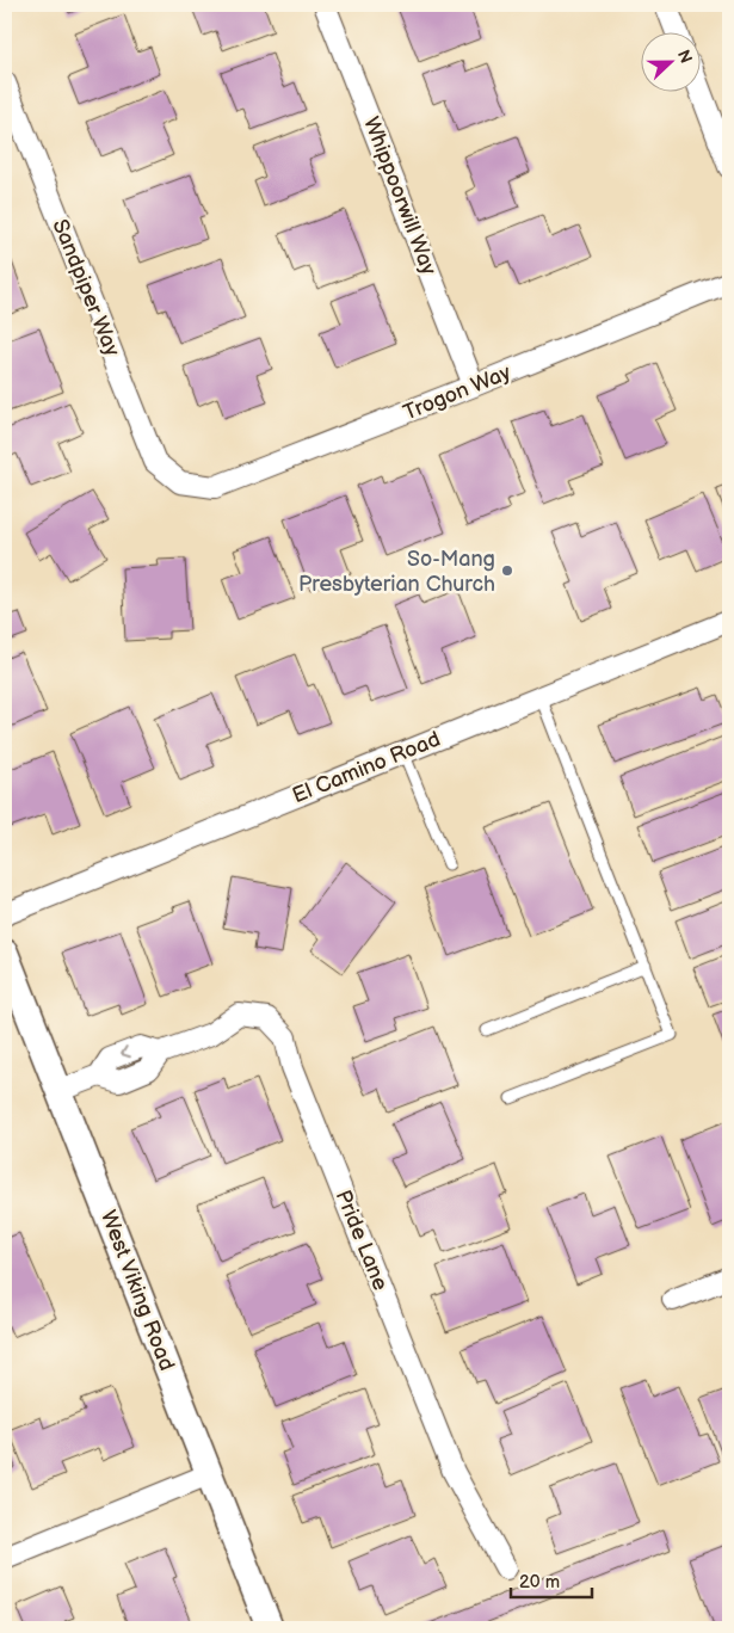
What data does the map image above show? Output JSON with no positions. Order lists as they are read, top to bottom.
{
  "streets": {
    "street": [
      "Whippoorwill Way",
      "Sandpiper Way",
      "Trogon Way",
      "El Camino Road",
      "Pride Lane",
      "West Viking Road"
    ]
  },
  "crossings": [
    ["Whippoorwill Way", "Trogon Way"],
    ["Sandpiper Way", "Trogon Way"],
    ["Pride Lane", "West Viking Road"]
  ],
  "places": ["So-Mang Presbyterian Church"],
  "scale_bar": "20 m",
  "north": "right"
}
